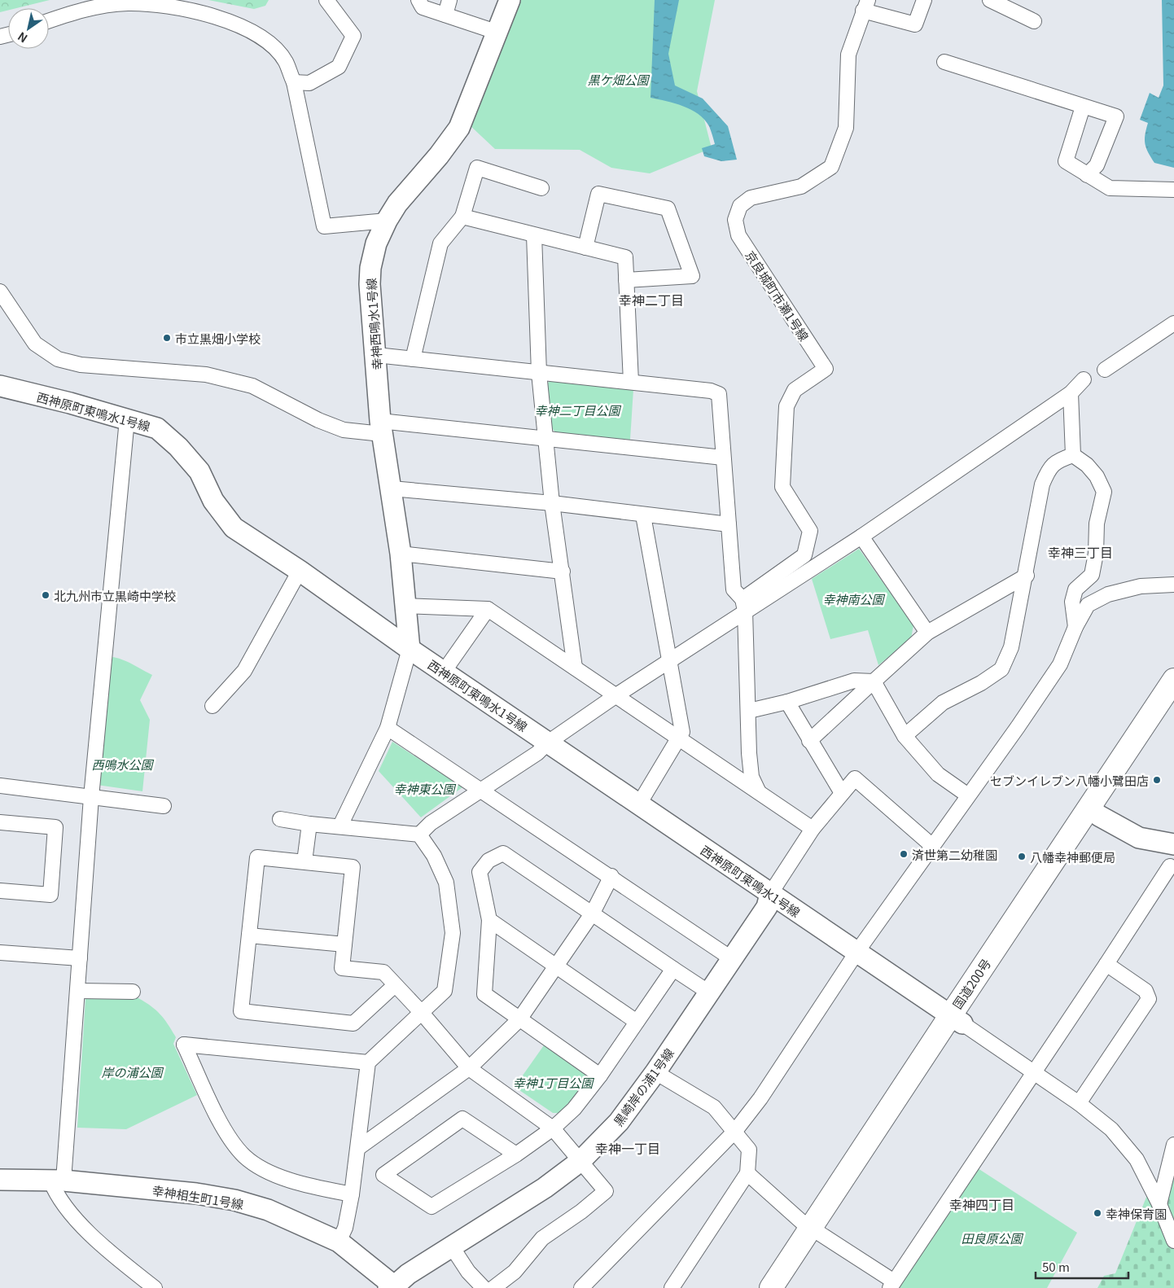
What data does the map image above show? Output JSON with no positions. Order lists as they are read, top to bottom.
{
  "streets": {
    "highway": ["国道200号"],
    "street": [
      "京良城町市瀬1号線",
      "幸神西鳴水1号線",
      "西神原町東鳴水1号線",
      "黒崎岸の浦1号線",
      "幸神相生町1号線"
    ]
  },
  "crossings": [
    ["幸神西鳴水1号線", "西神原町東鳴水1号線"],
    ["西神原町東鳴水1号線", "国道200号"],
    ["西神原町東鳴水1号線", "黒崎岸の浦1号線"],
    ["黒崎岸の浦1号線", "幸神相生町1号線"]
  ],
  "districts": [
    "幸神二丁目",
    "幸神三丁目",
    "幸神一丁目",
    "幸神四丁目"
  ],
  "parks": [
    "黒ケ畑公園",
    "幸神二丁目公園",
    "幸神南公園",
    "西鳴水公園",
    "幸神東公園",
    "岸の浦公園",
    "幸神1丁目公園",
    "田良原公園"
  ],
  "places": [
    "市立黒畑小学校",
    "北九州市立黒崎中学校",
    "セブンイレブン八幡小鷺田店",
    "済世第二幼稚園",
    "八幡幸神郵便局",
    "幸神保育園"
  ],
  "scale_bar": "50 m",
  "north": "bottom left"
}
